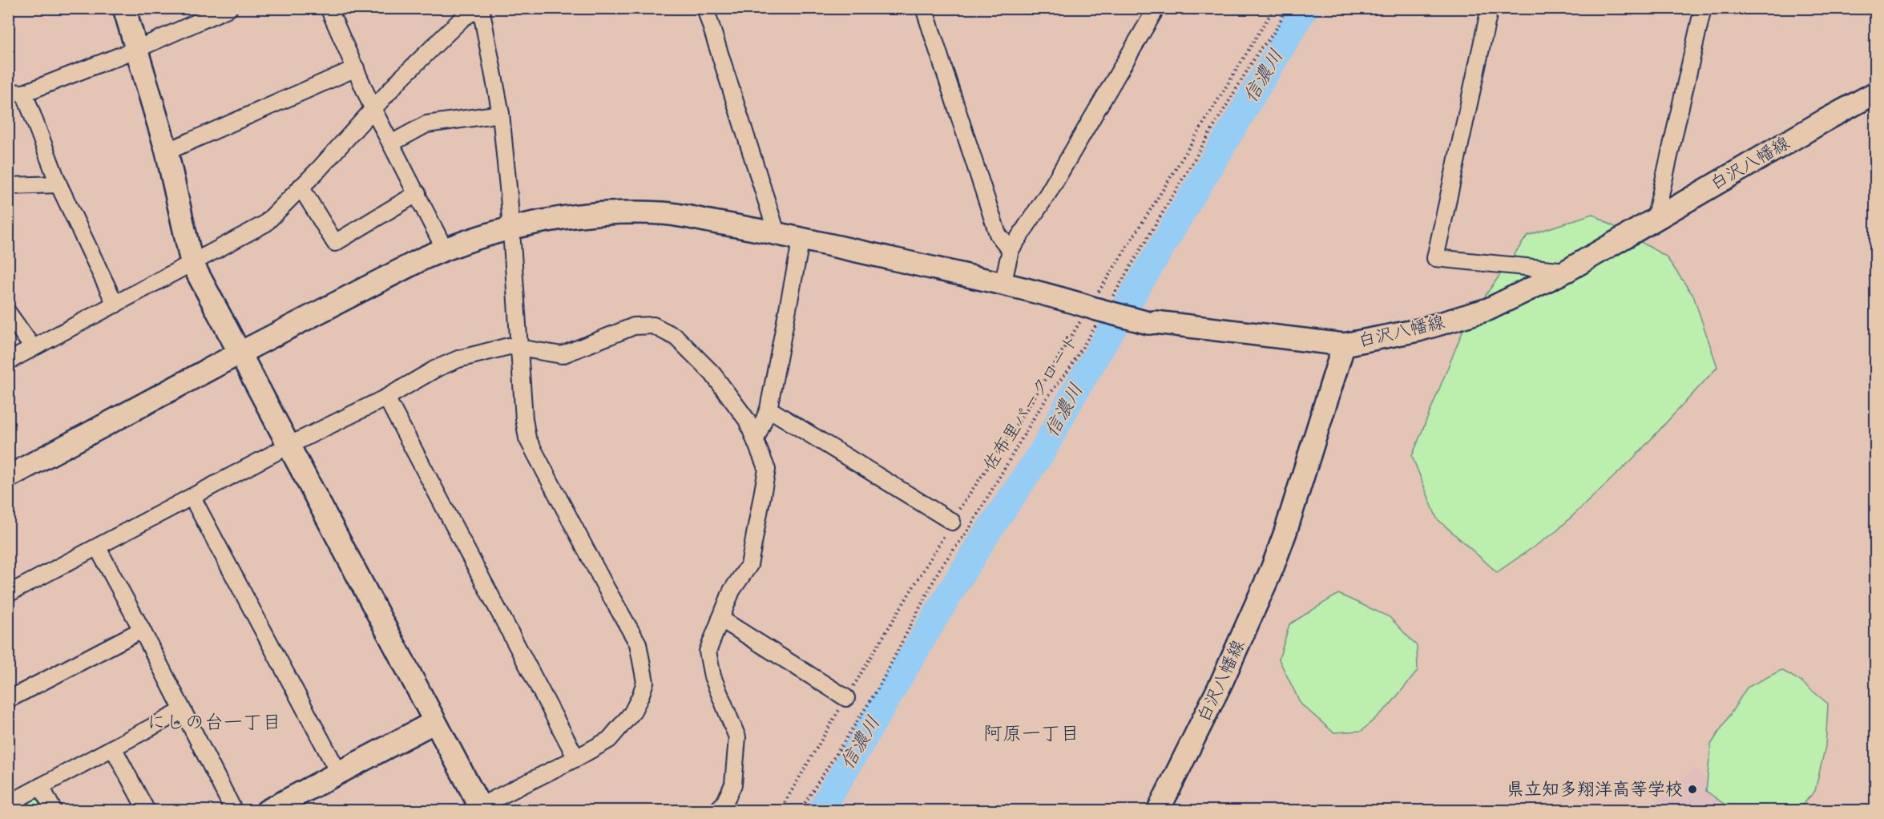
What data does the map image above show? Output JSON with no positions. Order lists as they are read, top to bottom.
{
  "streets": {
    "street": ["白沢八幡線"],
    "path": ["佐布里パークロード"]
  },
  "districts": ["にしの台一丁目", "阿原一丁目"],
  "water": ["信濃川"],
  "places": ["県立知多翔洋高等学校"]
}
